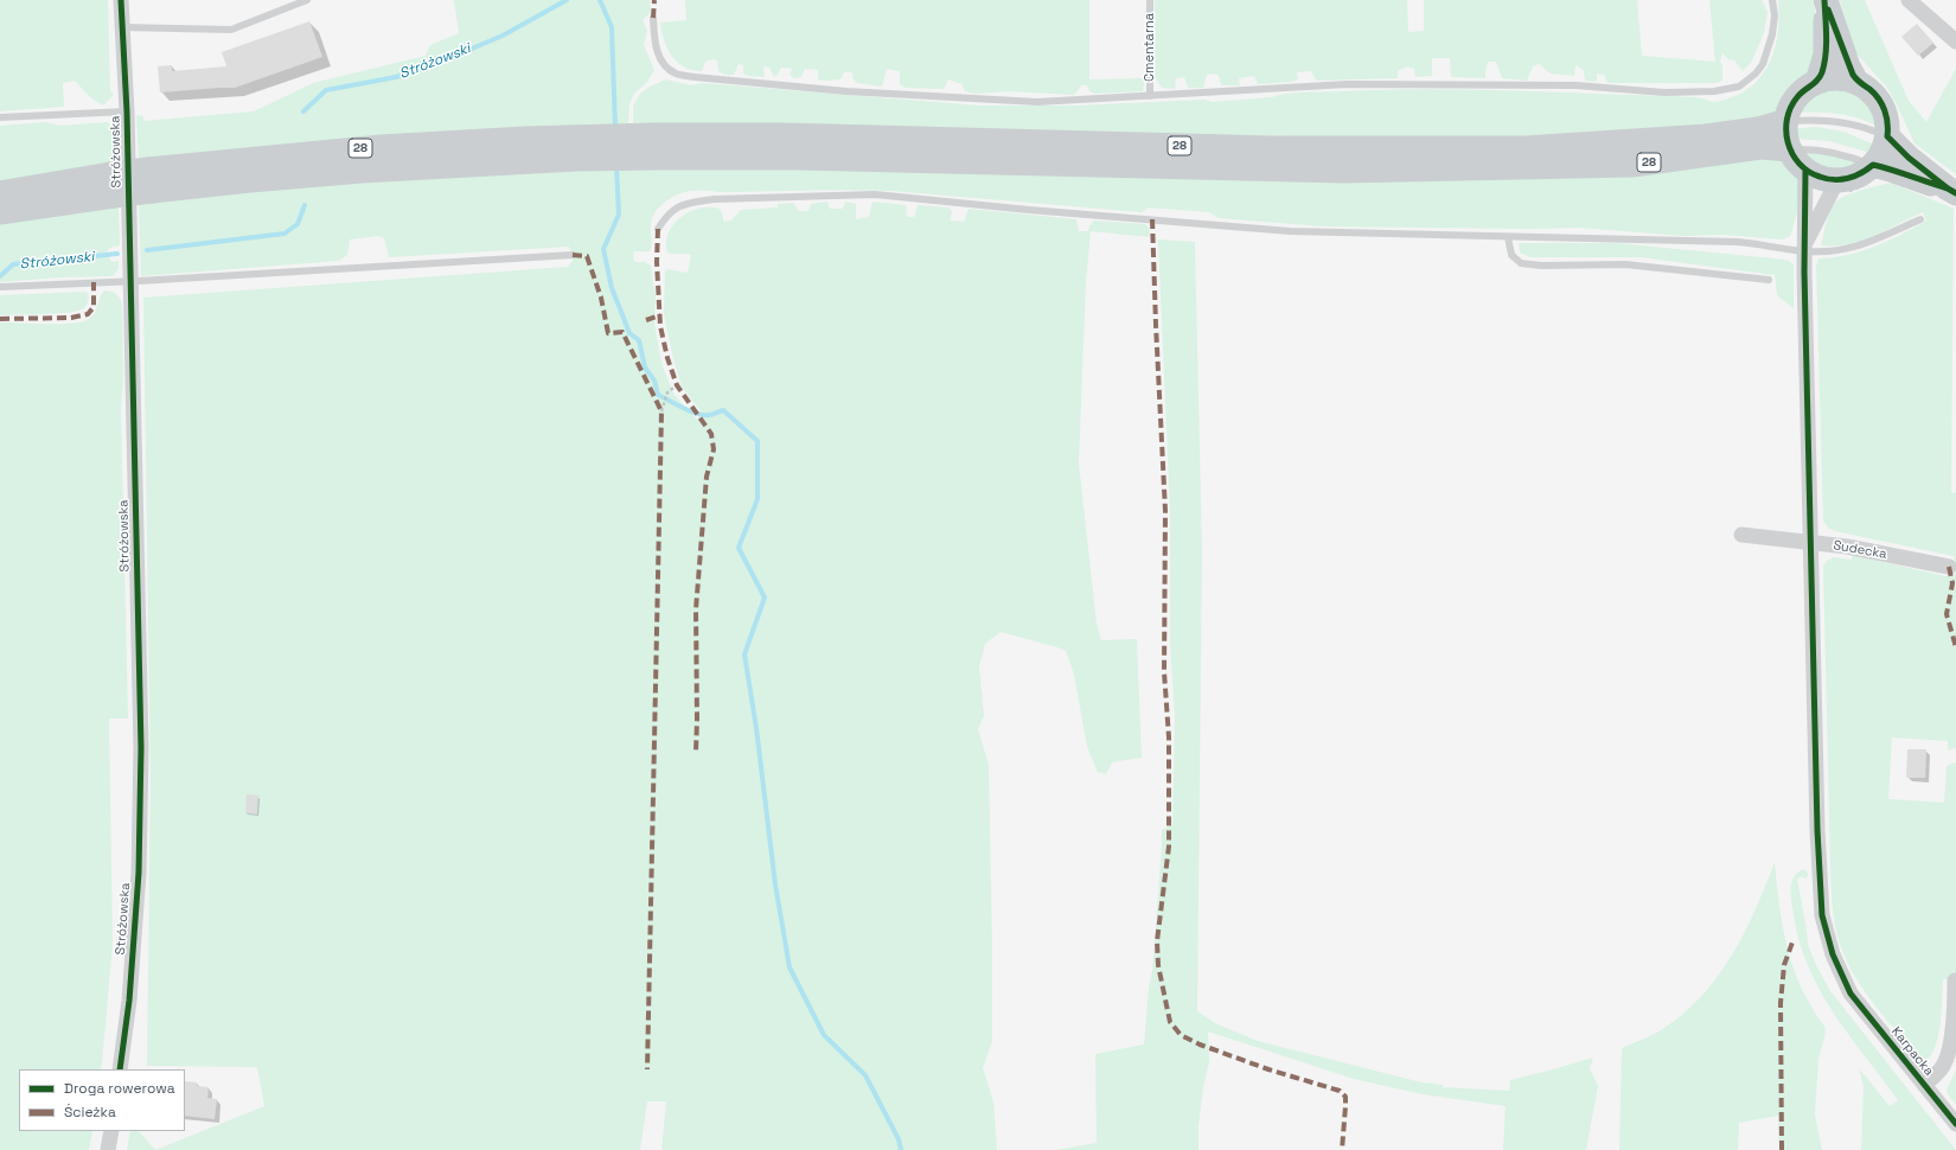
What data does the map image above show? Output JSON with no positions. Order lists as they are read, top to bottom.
{
  "streets": {
    "main road": ["28"],
    "street": ["Stróżowska", "Sudecka", "Karpacka"],
    "lane": ["Cmentarna"]
  },
  "crossings": [
    ["Sudecka", "Karpacka"]
  ],
  "water": ["Stróżowski"],
  "legend": ["Droga rowerowa", "Ścieżka"]
}
